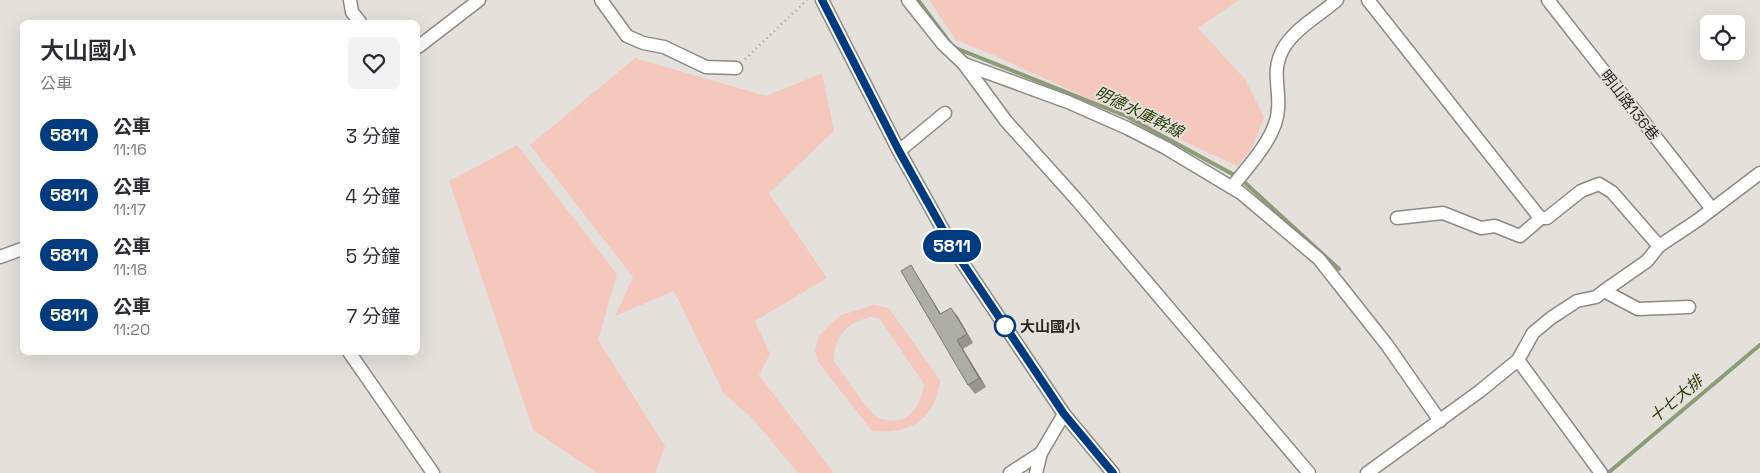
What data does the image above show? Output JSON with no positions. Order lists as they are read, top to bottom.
{
  "streets": {
    "street": ["明山路136巷"]
  },
  "water": ["明德水庫幹線", "十七大排"],
  "places": ["大山國小"],
  "lines": ["bus line 5811"],
  "page": {
    "on_map": "5811",
    "heading": ["大山國小", "公車"],
    "list": [
      {
        "mark": "5811",
        "name": "公車",
        "note": "11:16",
        "value": "3 分鐘"
      },
      {
        "mark": "5811",
        "name": "公車",
        "note": "11:17",
        "value": "4 分鐘"
      },
      {
        "mark": "5811",
        "name": "公車",
        "note": "11:18",
        "value": "5 分鐘"
      },
      {
        "mark": "5811",
        "name": "公車",
        "note": "11:20",
        "value": "7 分鐘"
      }
    ]
  }
}
